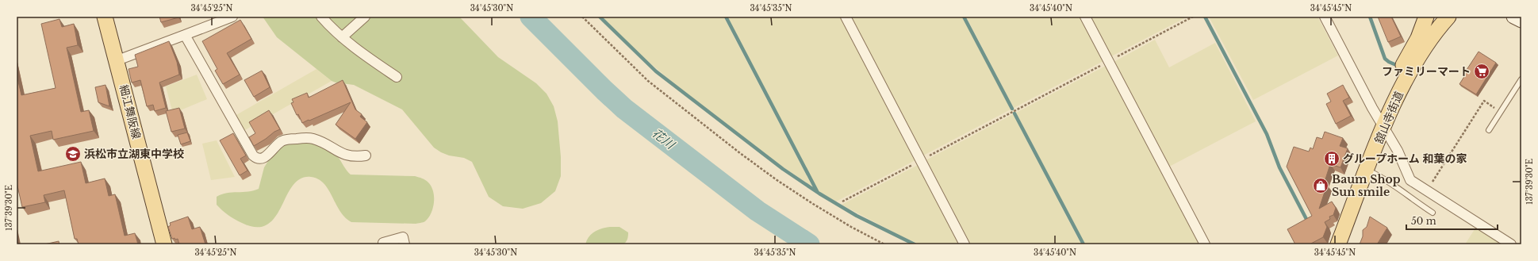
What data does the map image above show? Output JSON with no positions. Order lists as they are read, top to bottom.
{
  "streets": {
    "main road": ["細江舞阪線", "舘山寺街道"]
  },
  "water": ["花川"],
  "places": {
    "supermarket": ["ファミリーマート"],
    "school or university": ["浜松市立湖東中学校"],
    "building": ["グループホーム 和葉の家"],
    "shop": ["Baum Shop Sun smile"]
  },
  "scale_bar": "50 m",
  "coordinates": [
    "34°45'25\"N",
    "34°45'30\"N",
    "34°45'35\"N",
    "34°45'40\"N",
    "34°45'45\"N",
    "137°39'30\"E"
  ]
}
